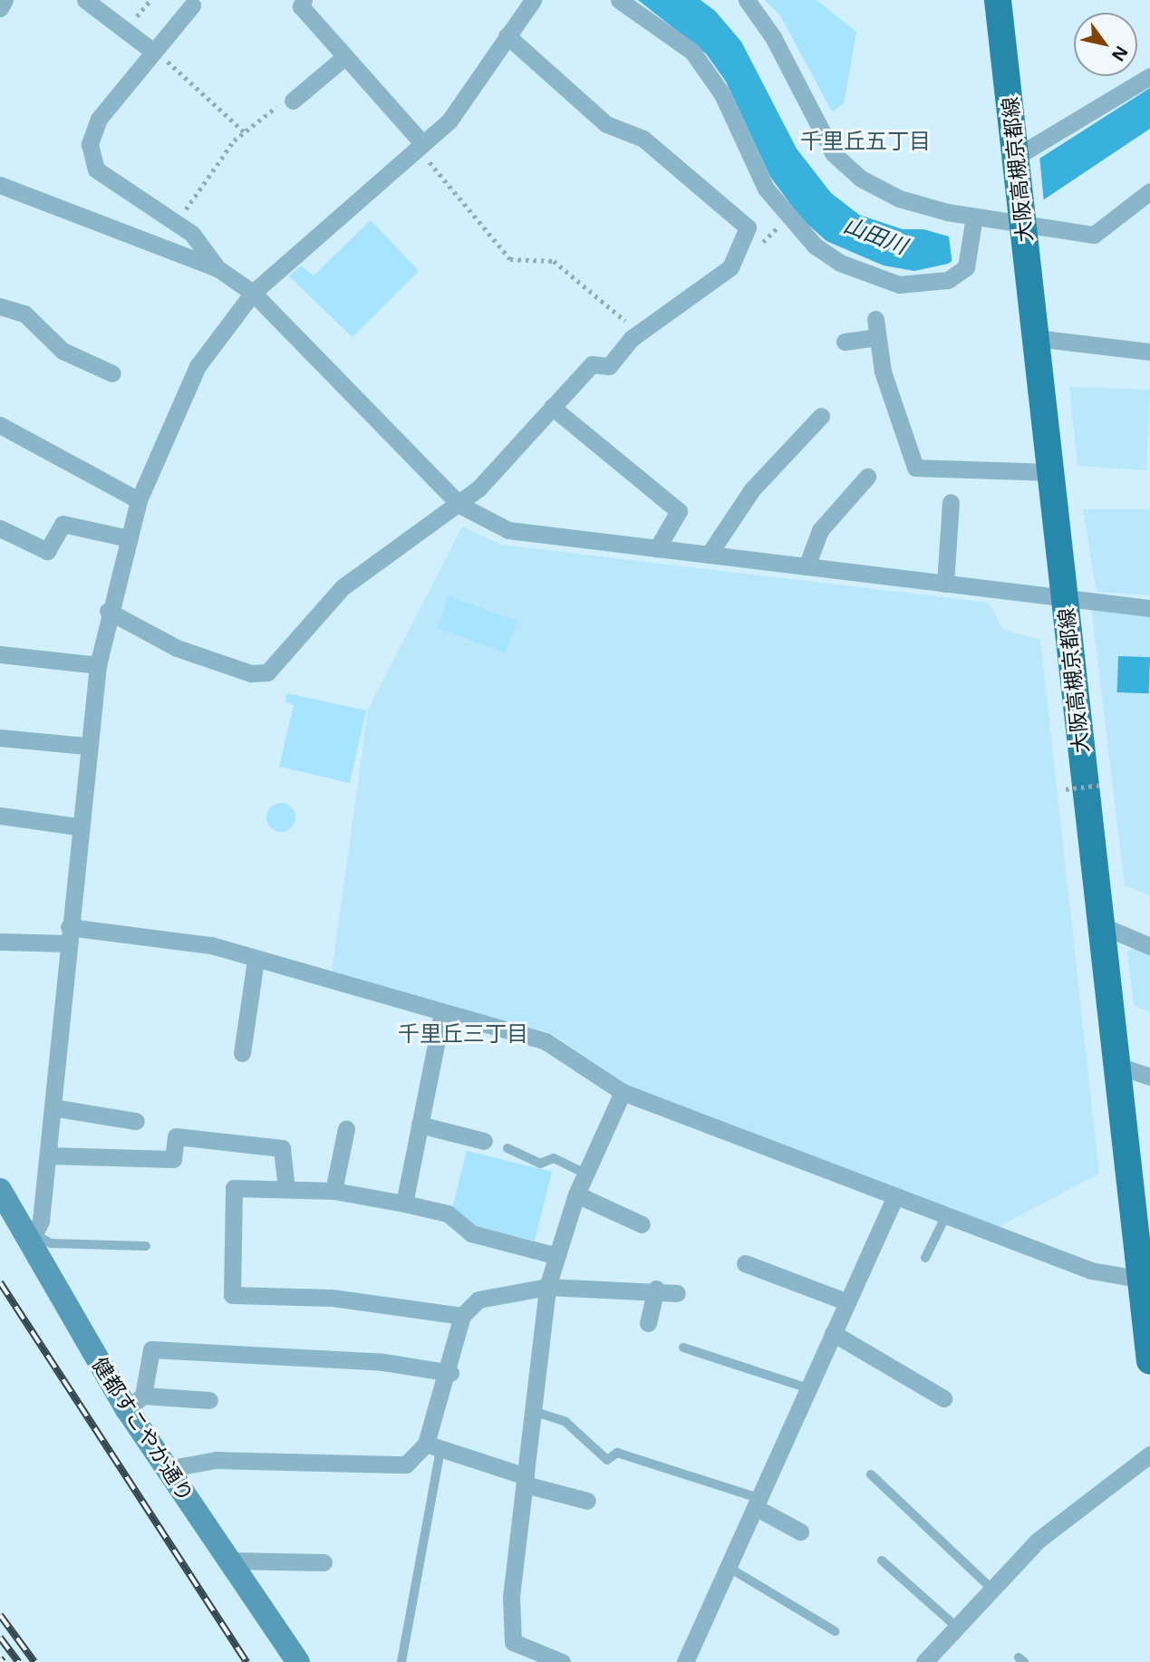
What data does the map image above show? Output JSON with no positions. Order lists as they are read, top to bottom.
{
  "streets": {
    "main road": ["大阪高槻京都線"],
    "street": ["健都すこやか通り"]
  },
  "districts": ["千里丘五丁目", "千里丘三丁目"],
  "water": ["山田川"],
  "north": "bottom right"
}
